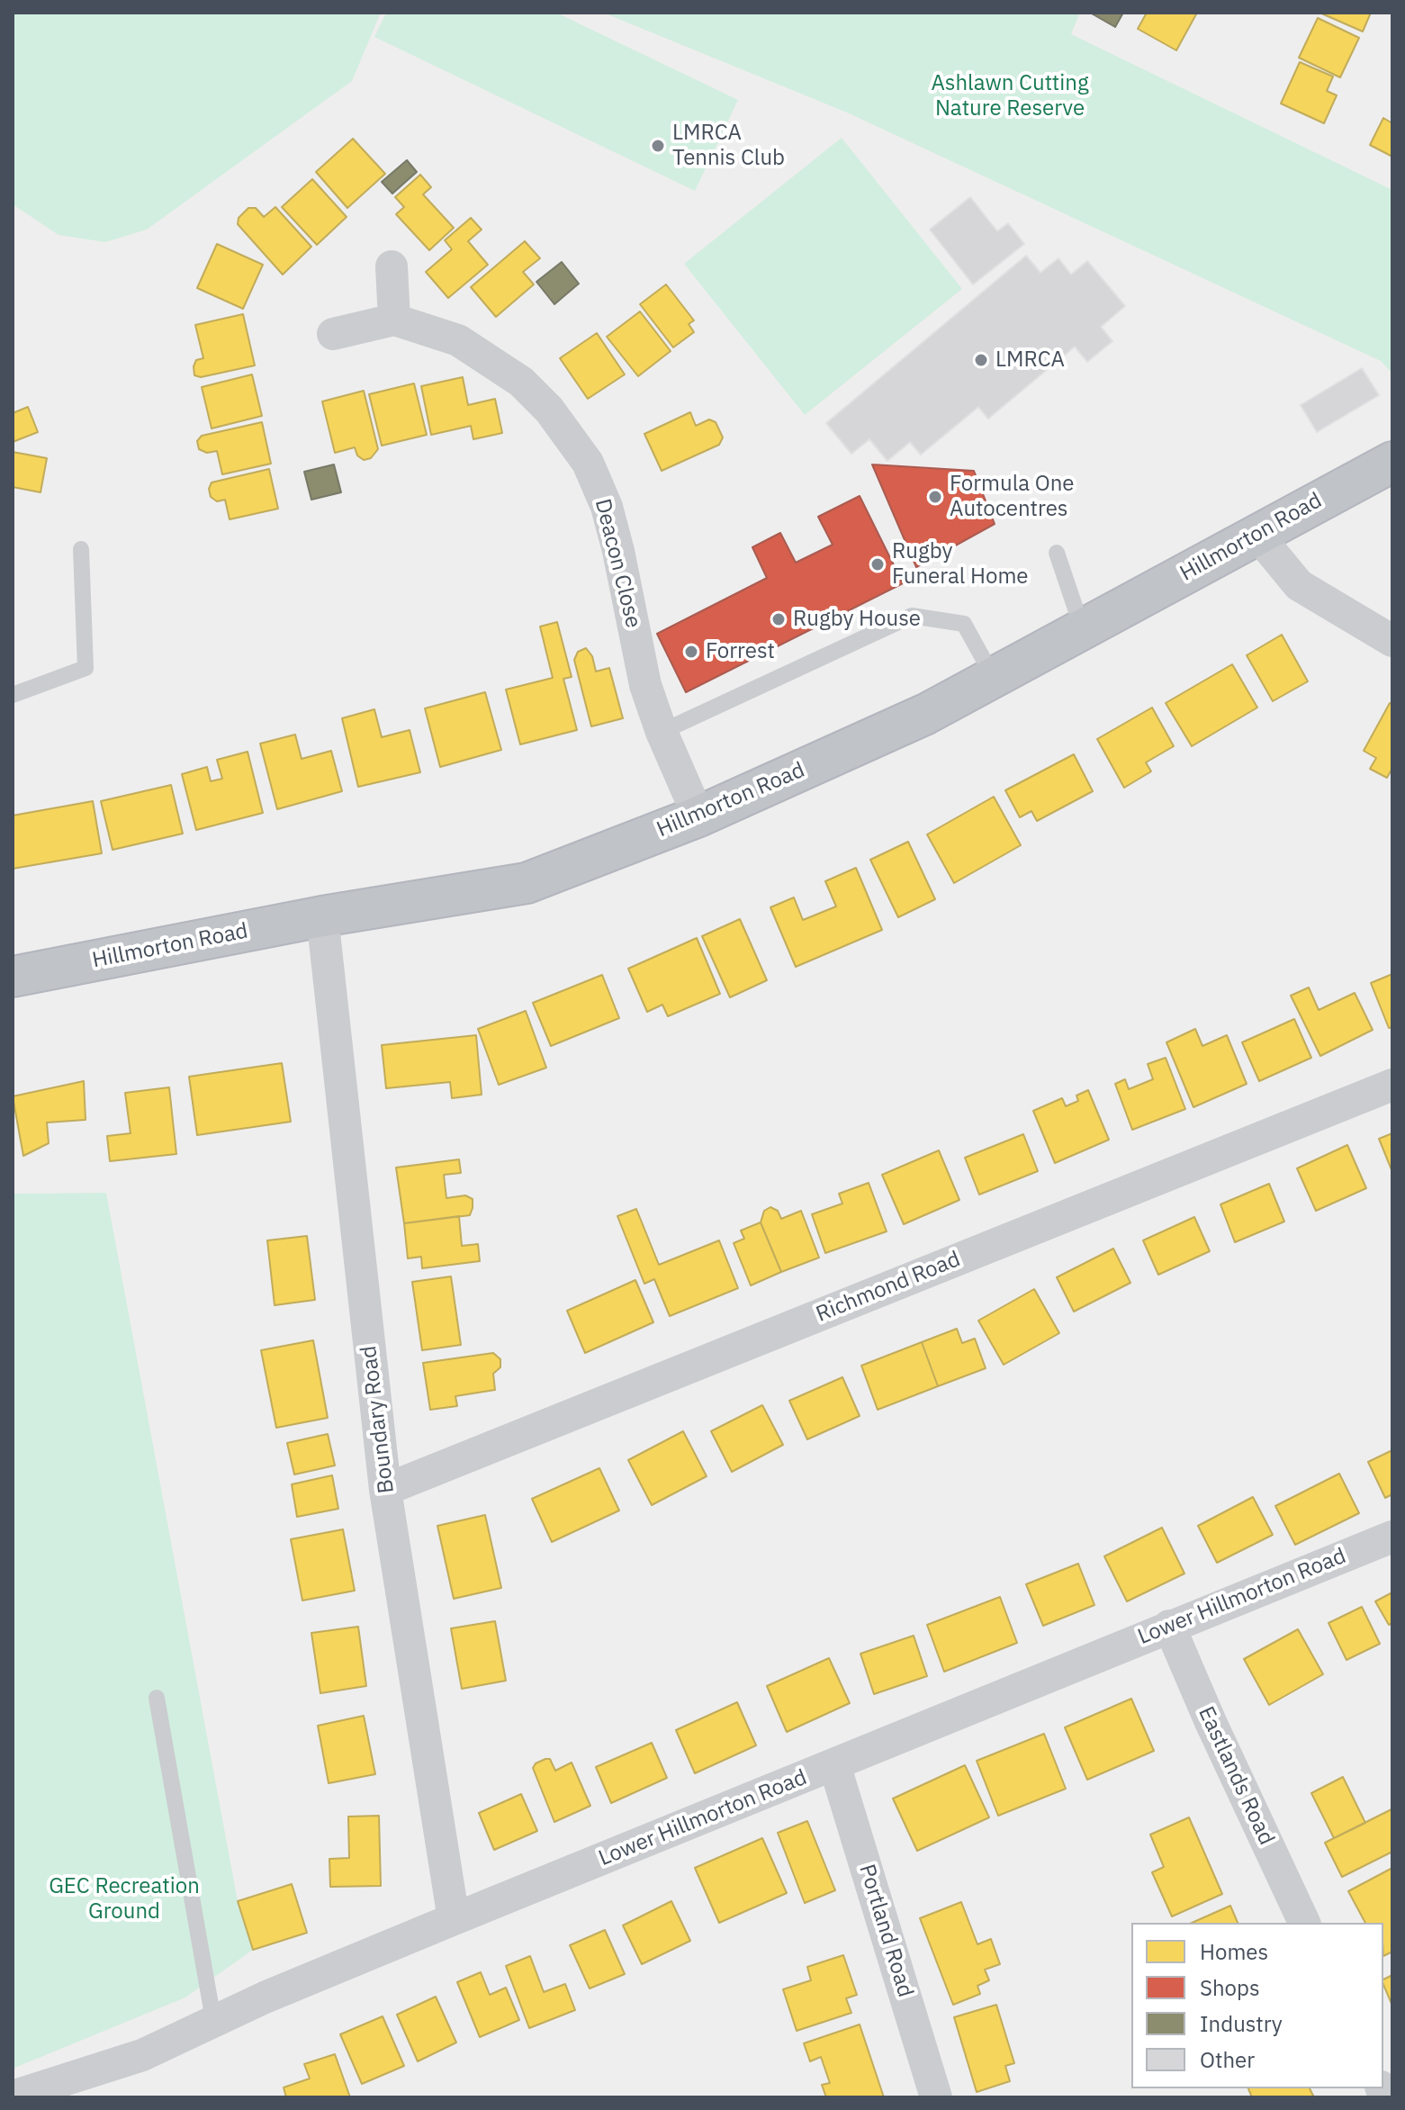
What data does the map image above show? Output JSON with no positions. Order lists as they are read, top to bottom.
{
  "streets": {
    "highway": ["Hillmorton Road"],
    "street": [
      "Deacon Close",
      "Richmond Road",
      "Boundary Road",
      "Lower Hillmorton Road",
      "Eastlands Road",
      "Portland Road"
    ]
  },
  "crossings": [
    ["Hillmorton Road", "Deacon Close"],
    ["Hillmorton Road", "Boundary Road"],
    ["Richmond Road", "Boundary Road"],
    ["Boundary Road", "Lower Hillmorton Road"],
    ["Lower Hillmorton Road", "Eastlands Road"],
    ["Lower Hillmorton Road", "Portland Road"]
  ],
  "parks": ["Ashlawn Cutting Nature Reserve", "GEC Recreation Ground"],
  "places": [
    "LMRCA Tennis Club",
    "LMRCA",
    "Formula One Autocentres",
    "Rugby Funeral Home",
    "Rugby House",
    "Forrest"
  ],
  "legend": [
    "Homes",
    "Shops",
    "Industry",
    "Other"
  ]
}
